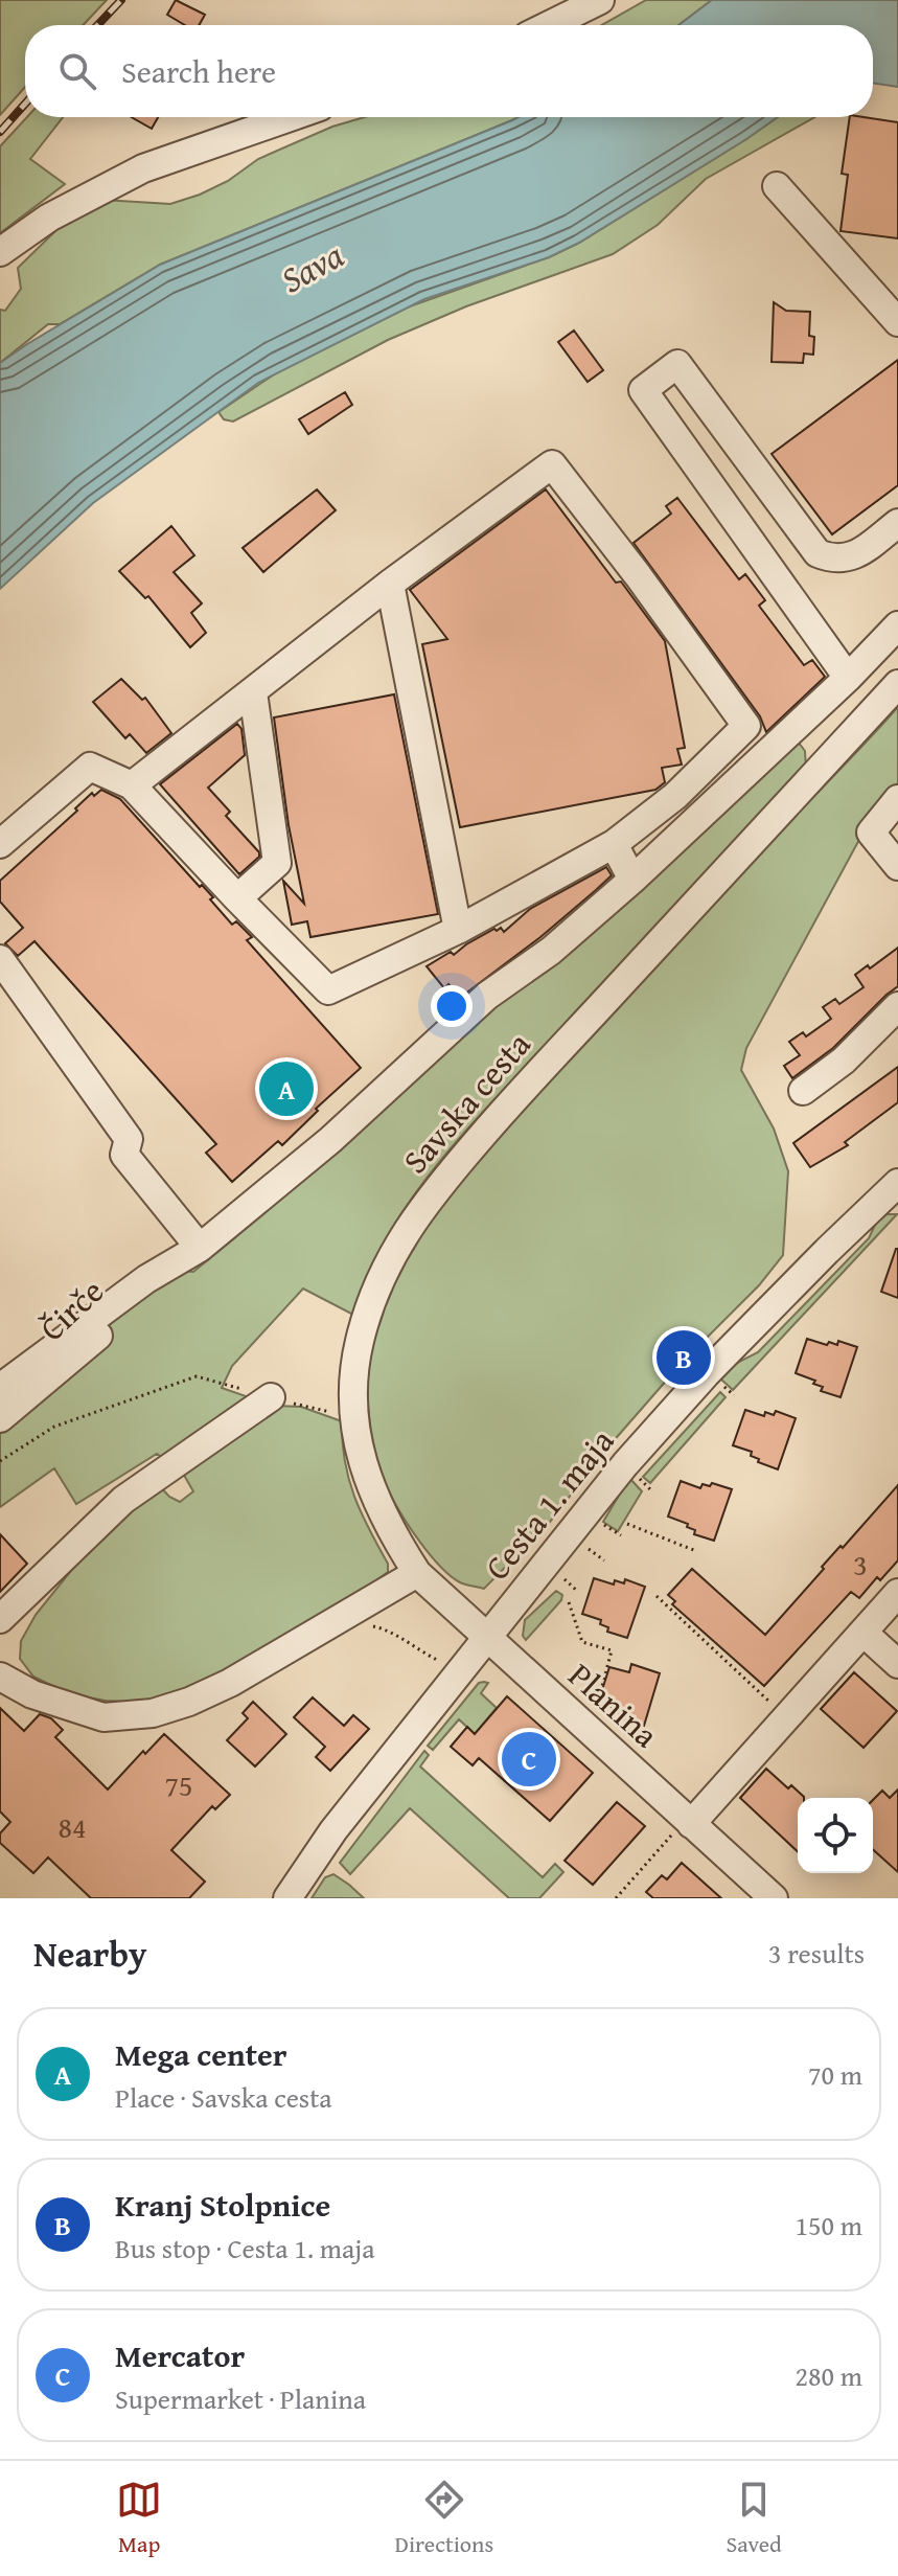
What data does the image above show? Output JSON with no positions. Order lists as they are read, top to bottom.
{
  "streets": {
    "street": [
      "Savska cesta",
      "Čirče",
      "Cesta 1. maja",
      "Planina"
    ]
  },
  "crossings": [
    ["Savska cesta", "Čirče"],
    ["Savska cesta", "Cesta 1. maja"],
    ["Savska cesta", "Planina"],
    ["Cesta 1. maja", "Planina"]
  ],
  "water": ["Sava"],
  "house_numbers": ["3", "75", "84"],
  "page": {
    "search": "Search here",
    "pins": ["A", "B", "C"],
    "heading": ["Nearby", "3 results"],
    "list": [
      {
        "mark": "A",
        "name": "Mega center",
        "note": "Place · Savska cesta",
        "value": "70 m"
      },
      {
        "mark": "B",
        "name": "Kranj Stolpnice",
        "note": "Bus stop · Cesta 1. maja",
        "value": "150 m"
      },
      {
        "mark": "C",
        "name": "Mercator",
        "note": "Supermarket · Planina",
        "value": "280 m"
      }
    ],
    "nav": ["Map", "Directions", "Saved"]
  }
}
